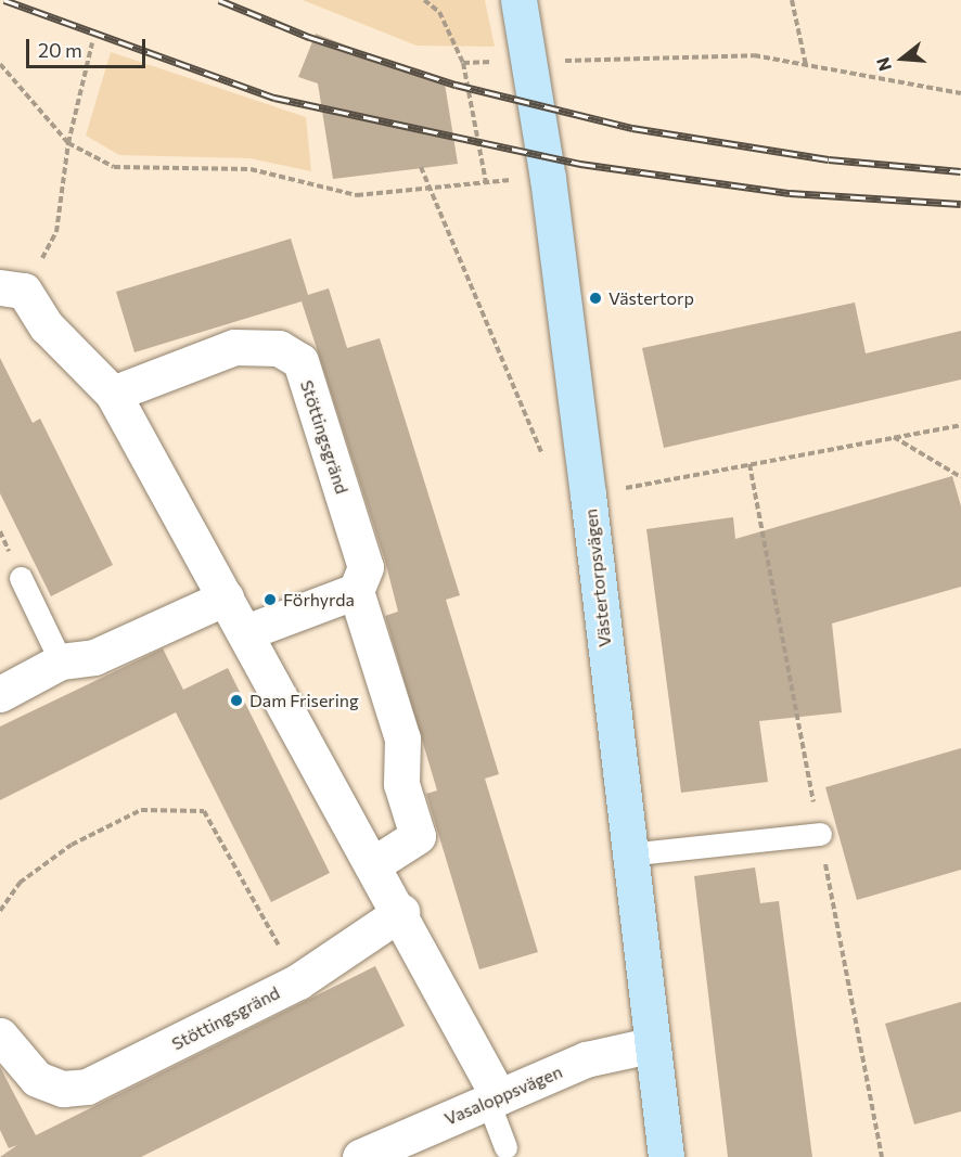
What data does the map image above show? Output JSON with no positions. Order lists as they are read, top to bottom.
{
  "streets": {
    "street": ["Stöttingsgränd", "Västertorpsvägen", "Vasaloppsvägen"]
  },
  "crossings": [
    ["Västertorpsvägen", "Vasaloppsvägen"]
  ],
  "places": ["Västertorp", "Förhyrda", "Dam Frisering"],
  "scale_bar": "20 m",
  "north": "left"
}
